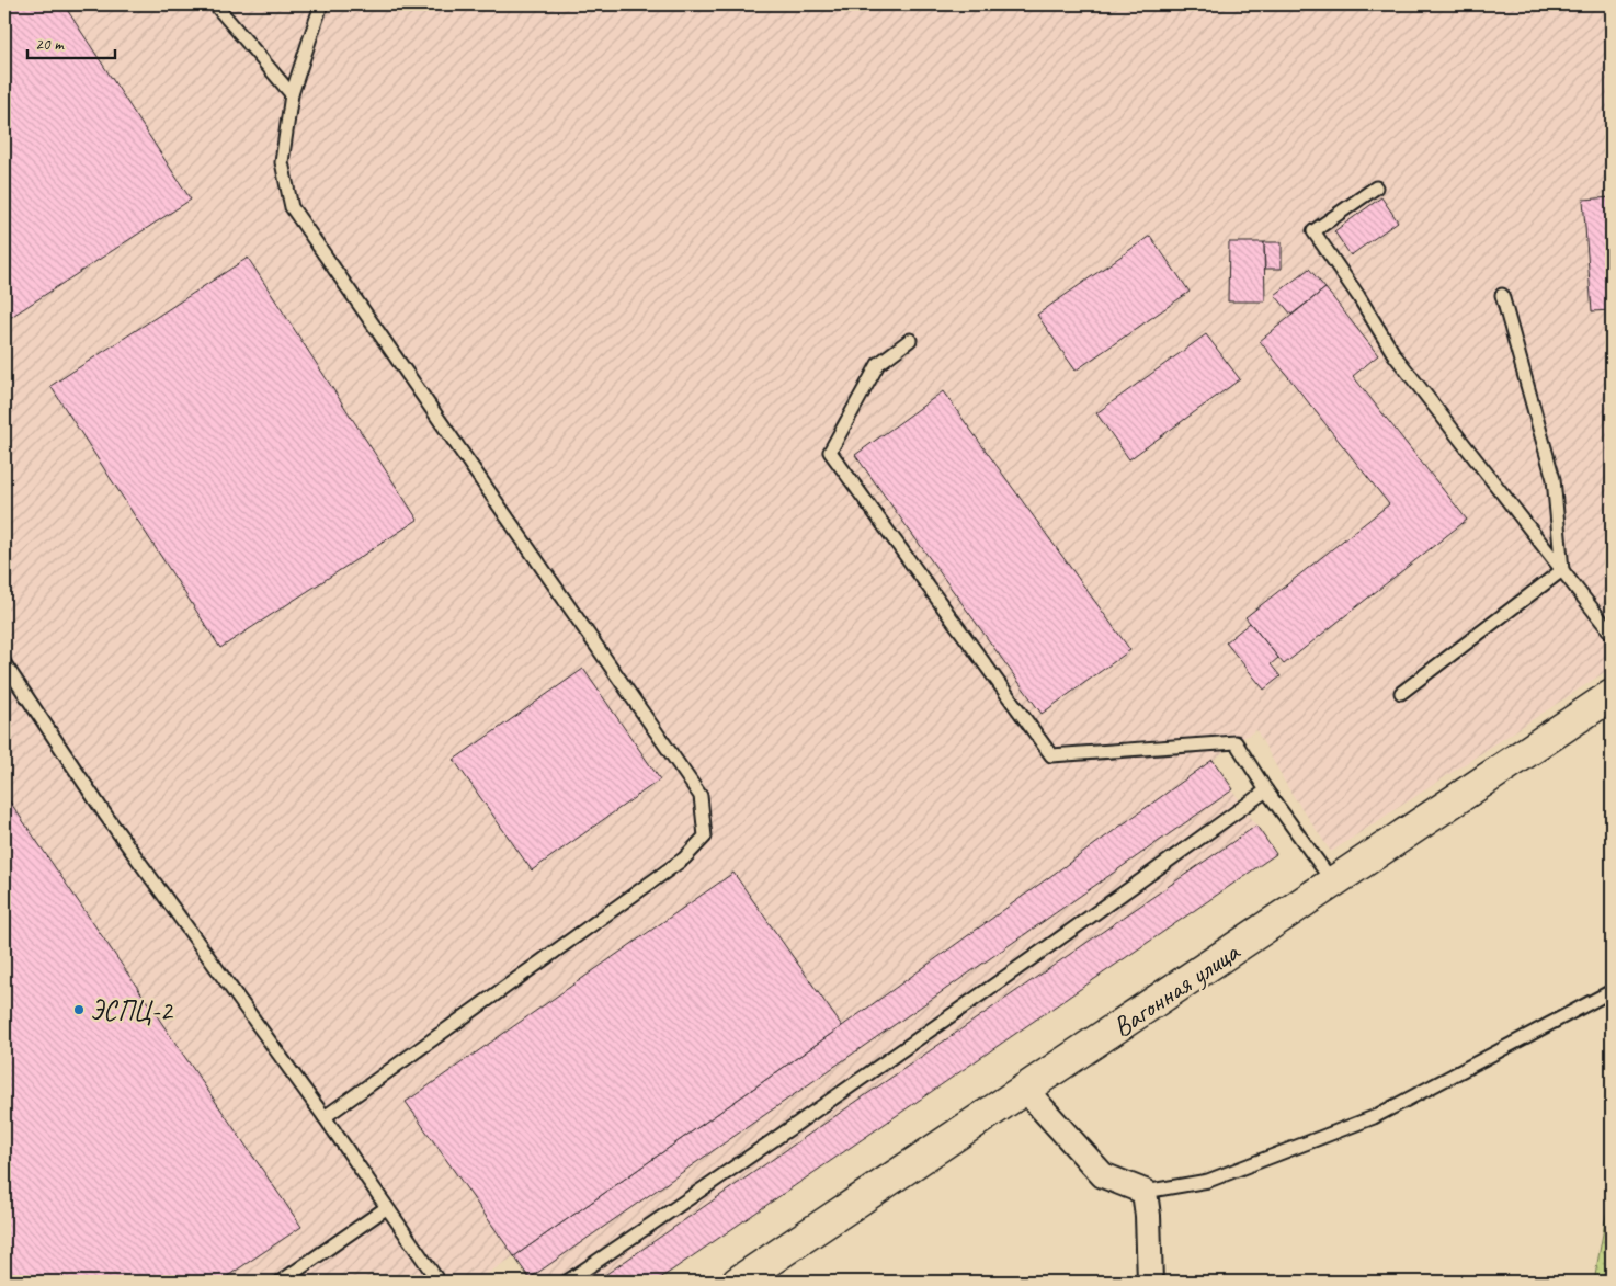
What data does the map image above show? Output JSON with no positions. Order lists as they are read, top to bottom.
{
  "streets": {
    "street": ["Вагонная улица"]
  },
  "places": ["ЭСПЦ-2"],
  "scale_bar": "20 m"
}
